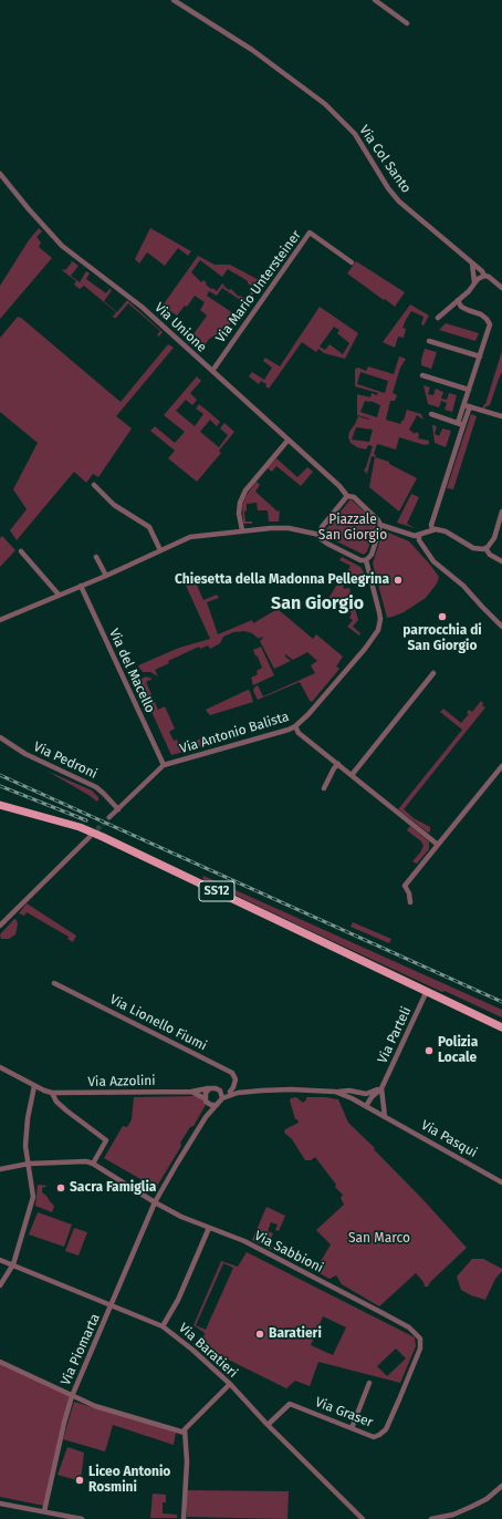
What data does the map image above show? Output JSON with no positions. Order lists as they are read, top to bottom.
{
  "streets": {
    "main road": ["SS12"],
    "street": [
      "Via Col Santo",
      "Via Mario Untersteiner",
      "Via Unione",
      "Via del Macello",
      "Via Antonio Balista",
      "Via Pedroni",
      "Via Lionello Fiumi",
      "Via Parteli",
      "Via Azzolini",
      "Via Pasqui",
      "Via Sabbioni",
      "Via Piomarta",
      "Via Baratieri",
      "Via Graser"
    ]
  },
  "crossings": [
    ["Via Mario Untersteiner", "Via Unione"],
    ["Via Unione", "Via Antonio Balista"],
    ["Via del Macello", "Via Antonio Balista"],
    ["Via Antonio Balista", "Via Pedroni"],
    ["SS12", "Via Parteli"],
    ["Via Sabbioni", "Via Piomarta"],
    ["Via Sabbioni", "Via Graser"],
    ["Via Piomarta", "Via Baratieri"],
    ["Via Baratieri", "Via Graser"]
  ],
  "districts": ["San Giorgio"],
  "parks": ["Piazzale San Giorgio", "San Marco"],
  "places": [
    "Chiesetta della Madonna Pellegrina",
    "parrocchia di San Giorgio",
    "Polizia Locale",
    "Sacra Famiglia",
    "Baratieri",
    "Liceo Antonio Rosmini"
  ]
}
